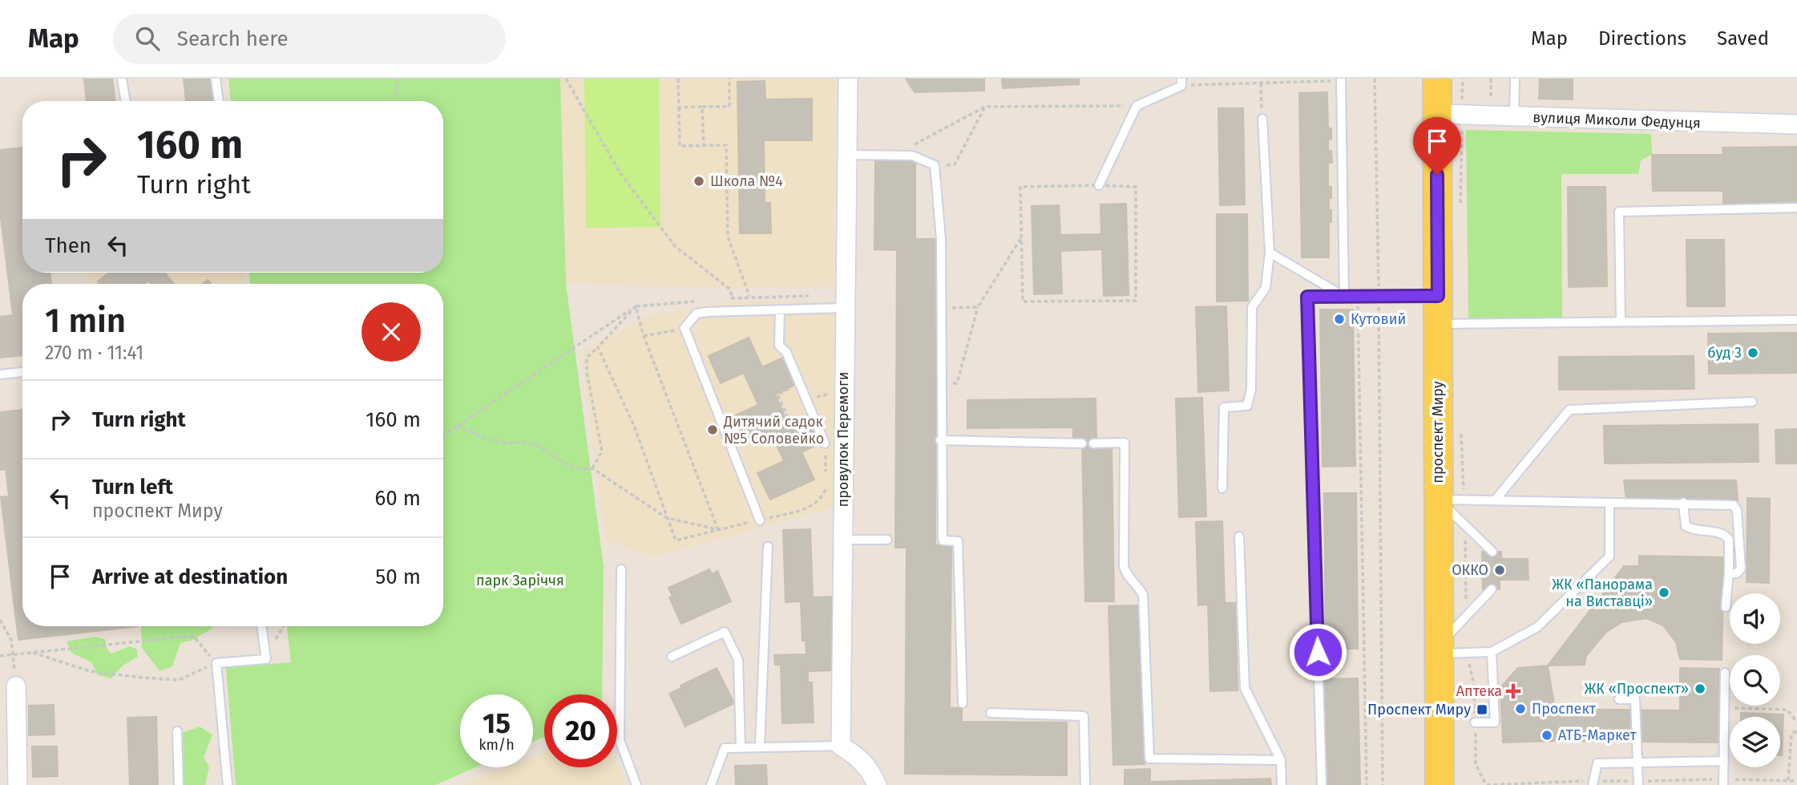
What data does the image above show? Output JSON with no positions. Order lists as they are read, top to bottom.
{
  "streets": {
    "main road": ["проспект Миру"],
    "street": ["вулиця Миколи Федунця", "провулок Перемоги"]
  },
  "crossings": [
    ["вулиця Миколи Федунця", "проспект Миру"]
  ],
  "parks": ["парк Заріччя"],
  "places": {
    "other": [
      "Школа №4",
      "Кутовий",
      "буд 3",
      "Дитячий садок №5 Соловейко",
      "ОККО",
      "ЖК «Панорама на Виставці»",
      "ЖК «Проспект»",
      "Проспект",
      "АТБ-Маркет"
    ],
    "health": ["Аптека"],
    "transit": ["Проспект Миру"]
  },
  "page": {
    "header": "Map",
    "search": "Search here",
    "nav": ["Map", "Directions", "Saved"],
    "turn": ["160 m", "Turn right"],
    "then": "Then",
    "heading": ["1 min", "270 m · 11:41"],
    "list": [
      {
        "name": "Turn right",
        "value": "160 m"
      },
      {
        "name": "Turn left",
        "note": "проспект Миру",
        "value": "60 m"
      },
      {
        "name": "Arrive at destination",
        "value": "50 m"
      }
    ],
    "speed": "15 km/h",
    "limit": "20"
  }
}
